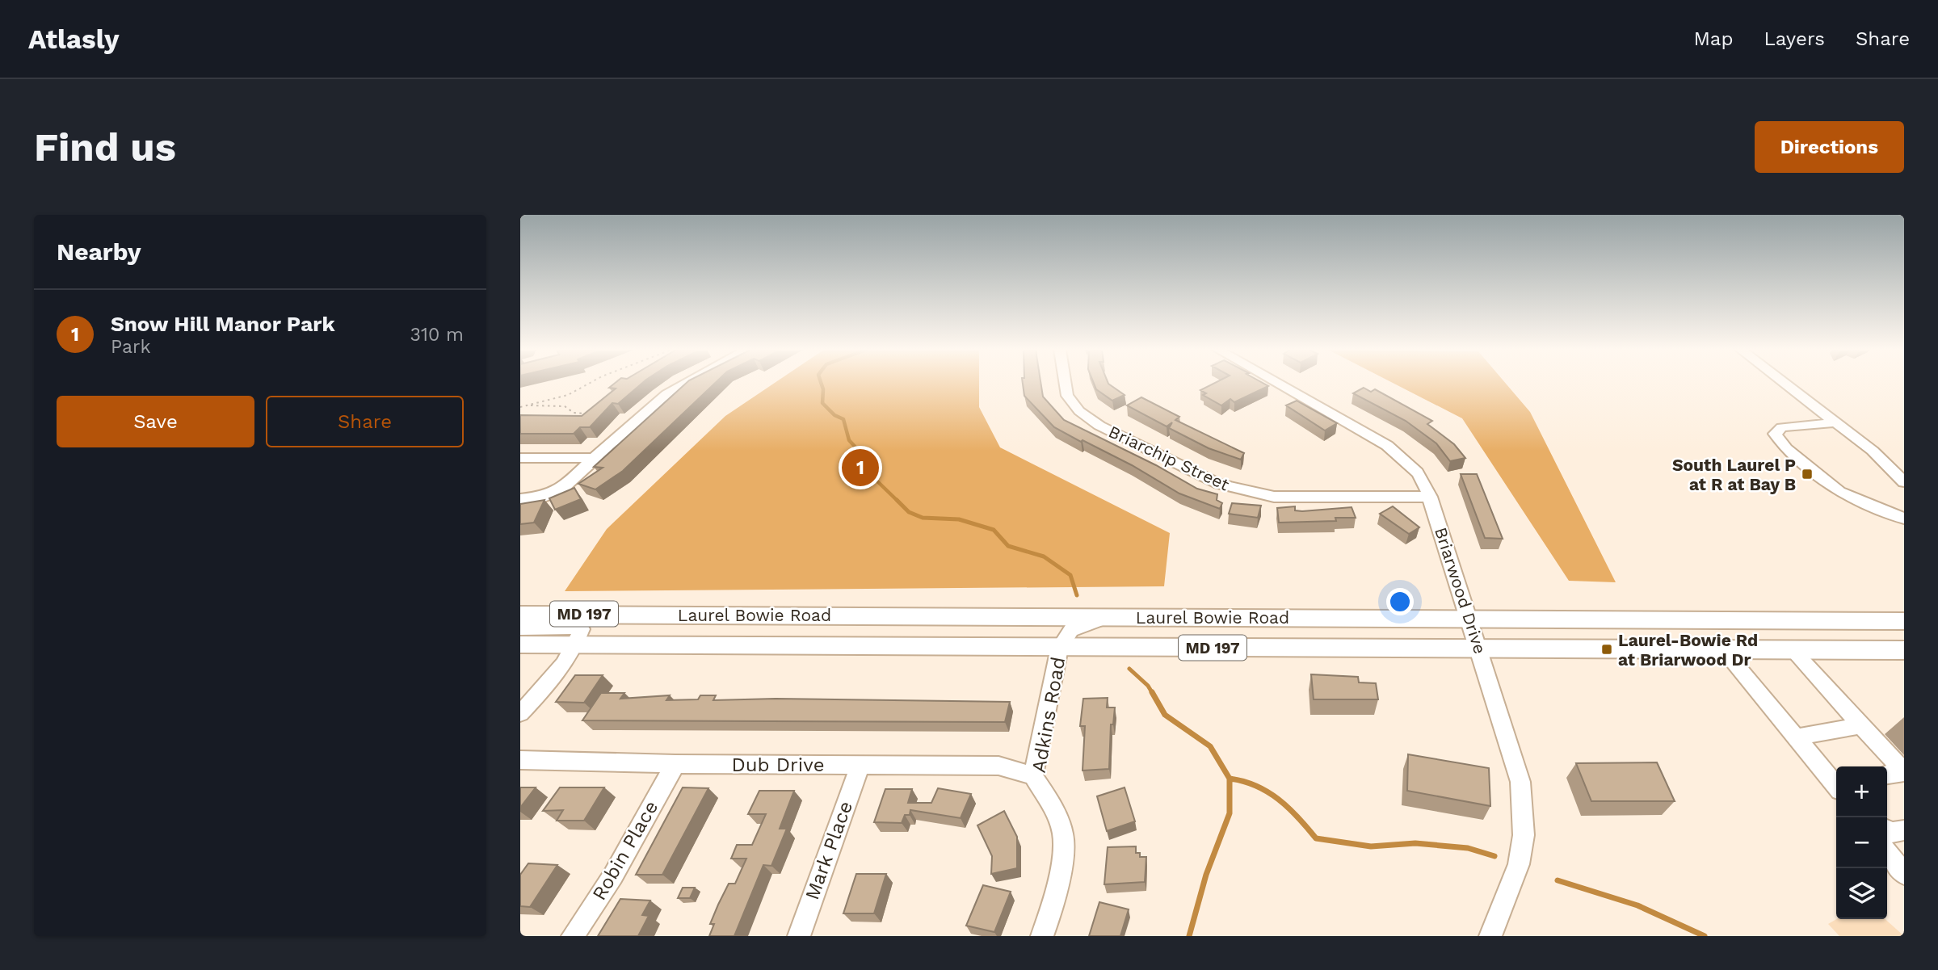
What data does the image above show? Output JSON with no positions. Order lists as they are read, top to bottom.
{
  "streets": {
    "main road": ["MD 197", "Laurel Bowie Road"],
    "street": [
      "Briarchip Street",
      "Briarwood Drive",
      "Adkins Road",
      "Dub Drive",
      "Robin Place",
      "Mark Place"
    ]
  },
  "crossings": [
    ["Briarchip Street", "Briarwood Drive"],
    ["Briarwood Drive", "Laurel Bowie Road"],
    ["Laurel Bowie Road", "Adkins Road"],
    ["Adkins Road", "Dub Drive"],
    ["Dub Drive", "Robin Place"],
    ["Dub Drive", "Mark Place"]
  ],
  "places": {
    "transit": ["South Laurel P at R at Bay B", "Laurel-Bowie Rd at Briarwood Dr"]
  },
  "page": {
    "header": "Atlasly",
    "nav": ["Map", "Layers", "Share"],
    "buttons": [
      "Directions",
      ["Save", "Share"]
    ],
    "title": "Find us",
    "heading": "Nearby",
    "list": [
      {
        "mark": "1",
        "name": "Snow Hill Manor Park",
        "note": "Park",
        "value": "310 m"
      }
    ],
    "pins": "1",
    "map_buttons": ["+", "−"]
  }
}
